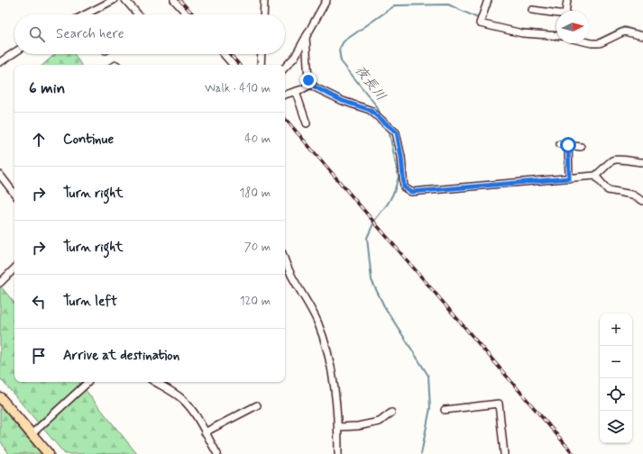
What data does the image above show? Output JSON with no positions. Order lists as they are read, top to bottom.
{
  "water": ["夜長川"],
  "north": "right",
  "page": {
    "search": "Search here",
    "heading": ["6 min", "Walk · 410 m"],
    "list": [
      ["Continue", "40 m"],
      ["Turn right", "180 m"],
      ["Turn right", "70 m"],
      ["Turn left", "120 m"],
      "Arrive at destination"
    ],
    "map_buttons": ["+", "−"]
  }
}
